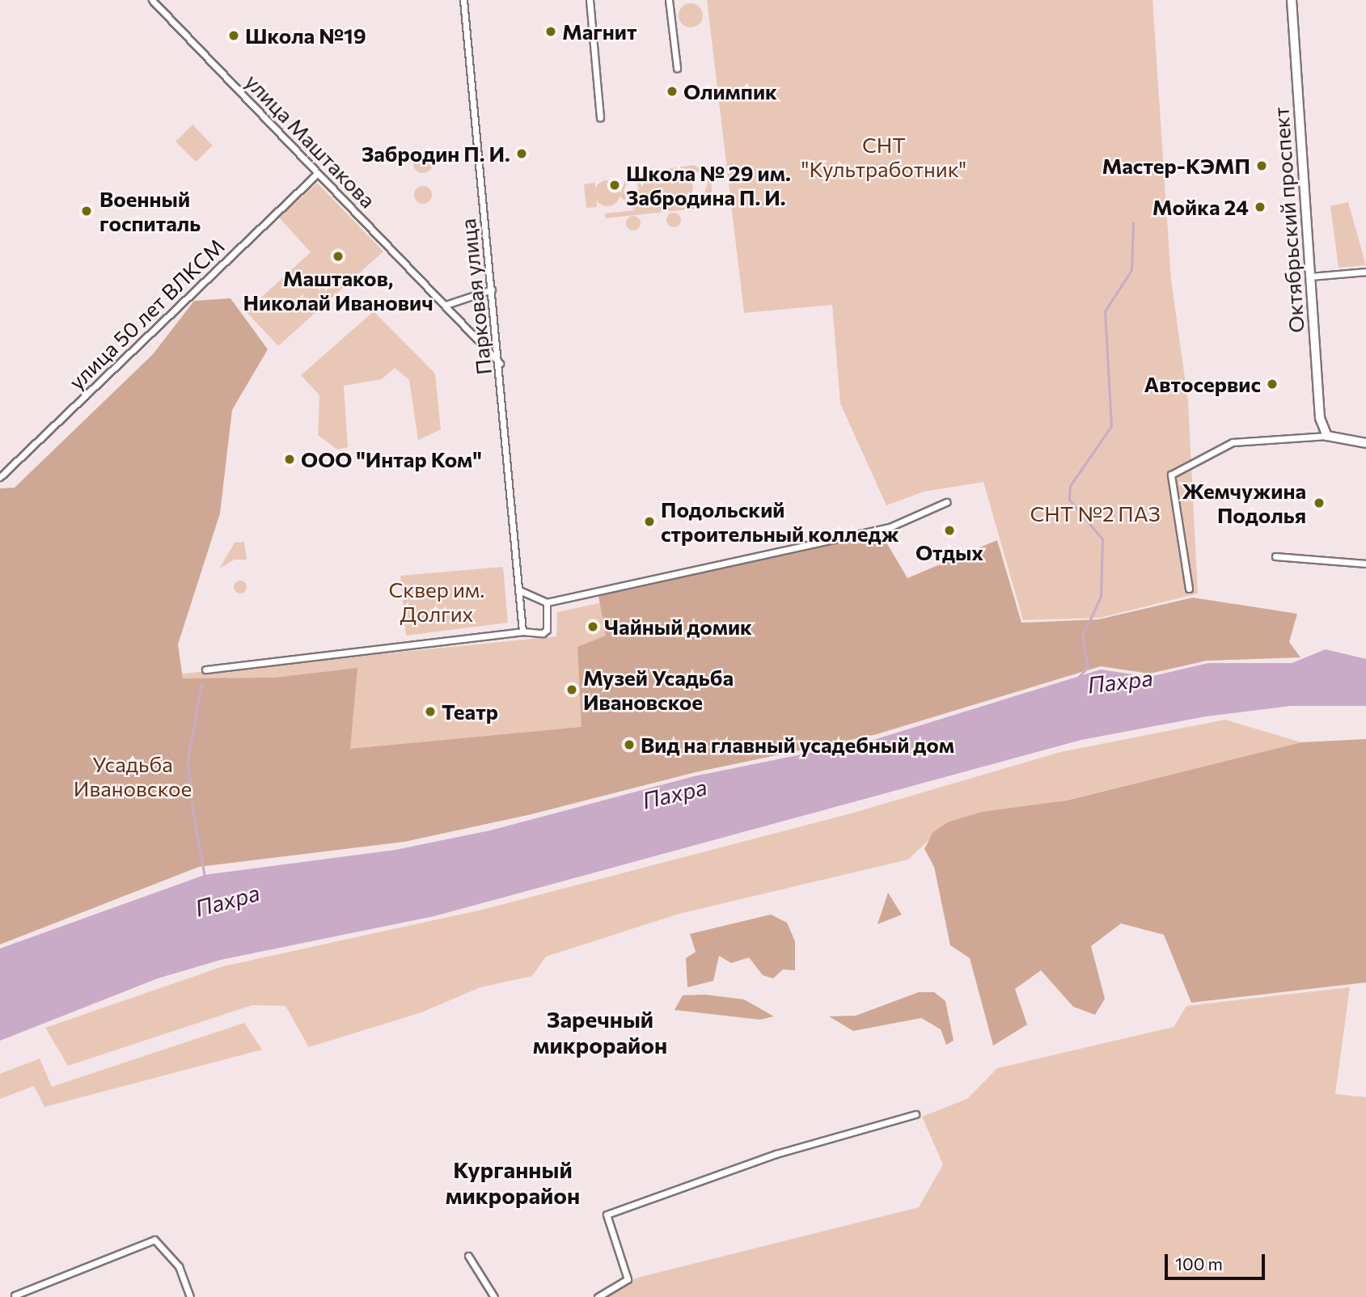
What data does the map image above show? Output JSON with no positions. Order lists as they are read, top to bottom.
{
  "streets": {
    "main road": ["Октябрьский проспект"],
    "street": ["улица Маштакова", "Парковая улица", "улица 50 лет ВЛКСМ"]
  },
  "crossings": [
    ["улица Маштакова", "Парковая улица"],
    ["улица Маштакова", "улица 50 лет ВЛКСМ"]
  ],
  "districts": ["Заречный микрорайон", "Курганный микрорайон"],
  "water": ["Пахра"],
  "parks": [
    "СНТ \"Культработник\"",
    "СНТ №2 ПАЗ",
    "Сквер им. Долгих",
    "Усадьба Ивановское"
  ],
  "places": [
    "Магнит",
    "Школа №19",
    "Олимпик",
    "Забродин П. И.",
    "Мастер-КЭМП",
    "Школа № 29 им. Забродина П. И.",
    "Мойка 24",
    "Военный госпиталь",
    "Маштаков, Николай Иванович",
    "Автосервис",
    "ООО \"Интар Ком\"",
    "Жемчужина Подолья",
    "Подольский строительный колледж",
    "Отдых",
    "Чайный домик",
    "Музей Усадьба Ивановское",
    "Театр",
    "Вид на главный усадебный дом"
  ],
  "scale_bar": "100 m"
}
